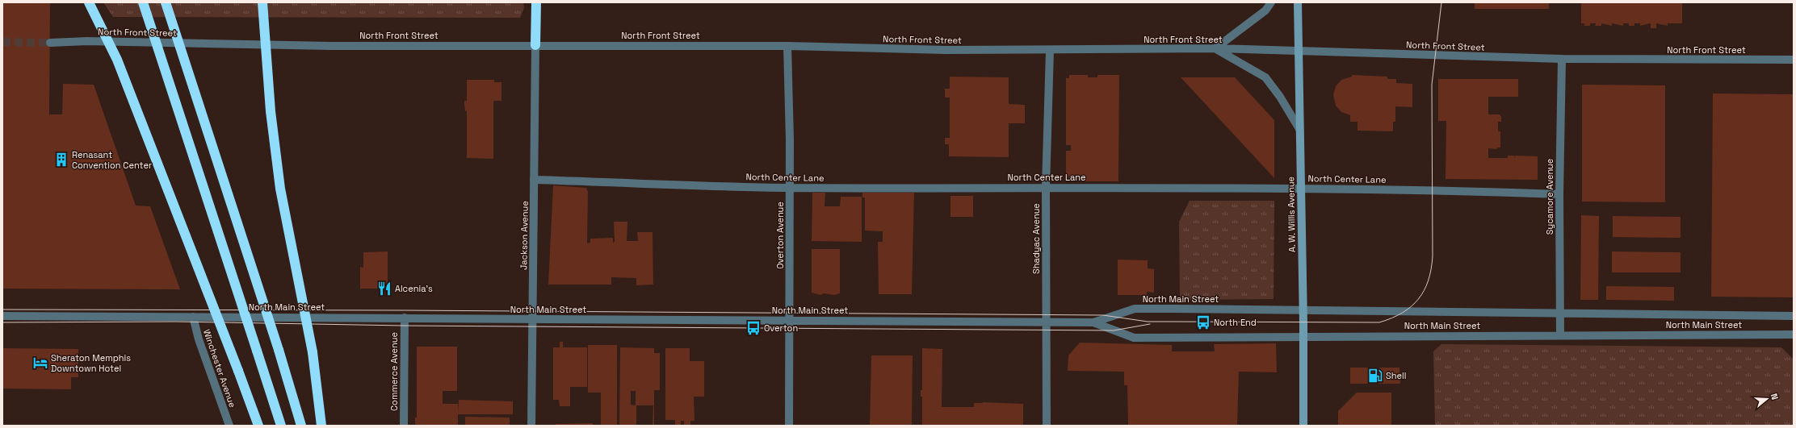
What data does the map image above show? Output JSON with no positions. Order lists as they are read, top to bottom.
{
  "streets": {
    "main road": ["A. W. Willis Avenue"],
    "street": [
      "North Front Street",
      "North Center Lane",
      "Sycamore Avenue",
      "Jackson Avenue",
      "Overton Avenue",
      "Shadyac Avenue",
      "North Main Street",
      "Winchester Avenue",
      "Commerce Avenue"
    ]
  },
  "crossings": [
    ["North Front Street", "Sycamore Avenue"],
    ["North Front Street", "A. W. Willis Avenue"],
    ["North Front Street", "Jackson Avenue"],
    ["North Front Street", "Overton Avenue"],
    ["North Front Street", "Shadyac Avenue"],
    ["North Center Lane", "Sycamore Avenue"],
    ["North Center Lane", "A. W. Willis Avenue"],
    ["North Center Lane", "Jackson Avenue"],
    ["North Center Lane", "Overton Avenue"],
    ["North Center Lane", "Shadyac Avenue"],
    ["Sycamore Avenue", "North Main Street"],
    ["A. W. Willis Avenue", "North Main Street"],
    ["Jackson Avenue", "North Main Street"],
    ["Overton Avenue", "North Main Street"],
    ["Shadyac Avenue", "North Main Street"],
    ["North Main Street", "Winchester Avenue"],
    ["North Main Street", "Commerce Avenue"]
  ],
  "places": {
    "building": ["Renasant Convention Center"],
    "restaurant": ["Alcenia's"],
    "bus stop": ["North End", "Overton"],
    "hotel": ["Sheraton Memphis Downtown Hotel"],
    "fuel station": ["Shell"]
  },
  "north": "right"
}
